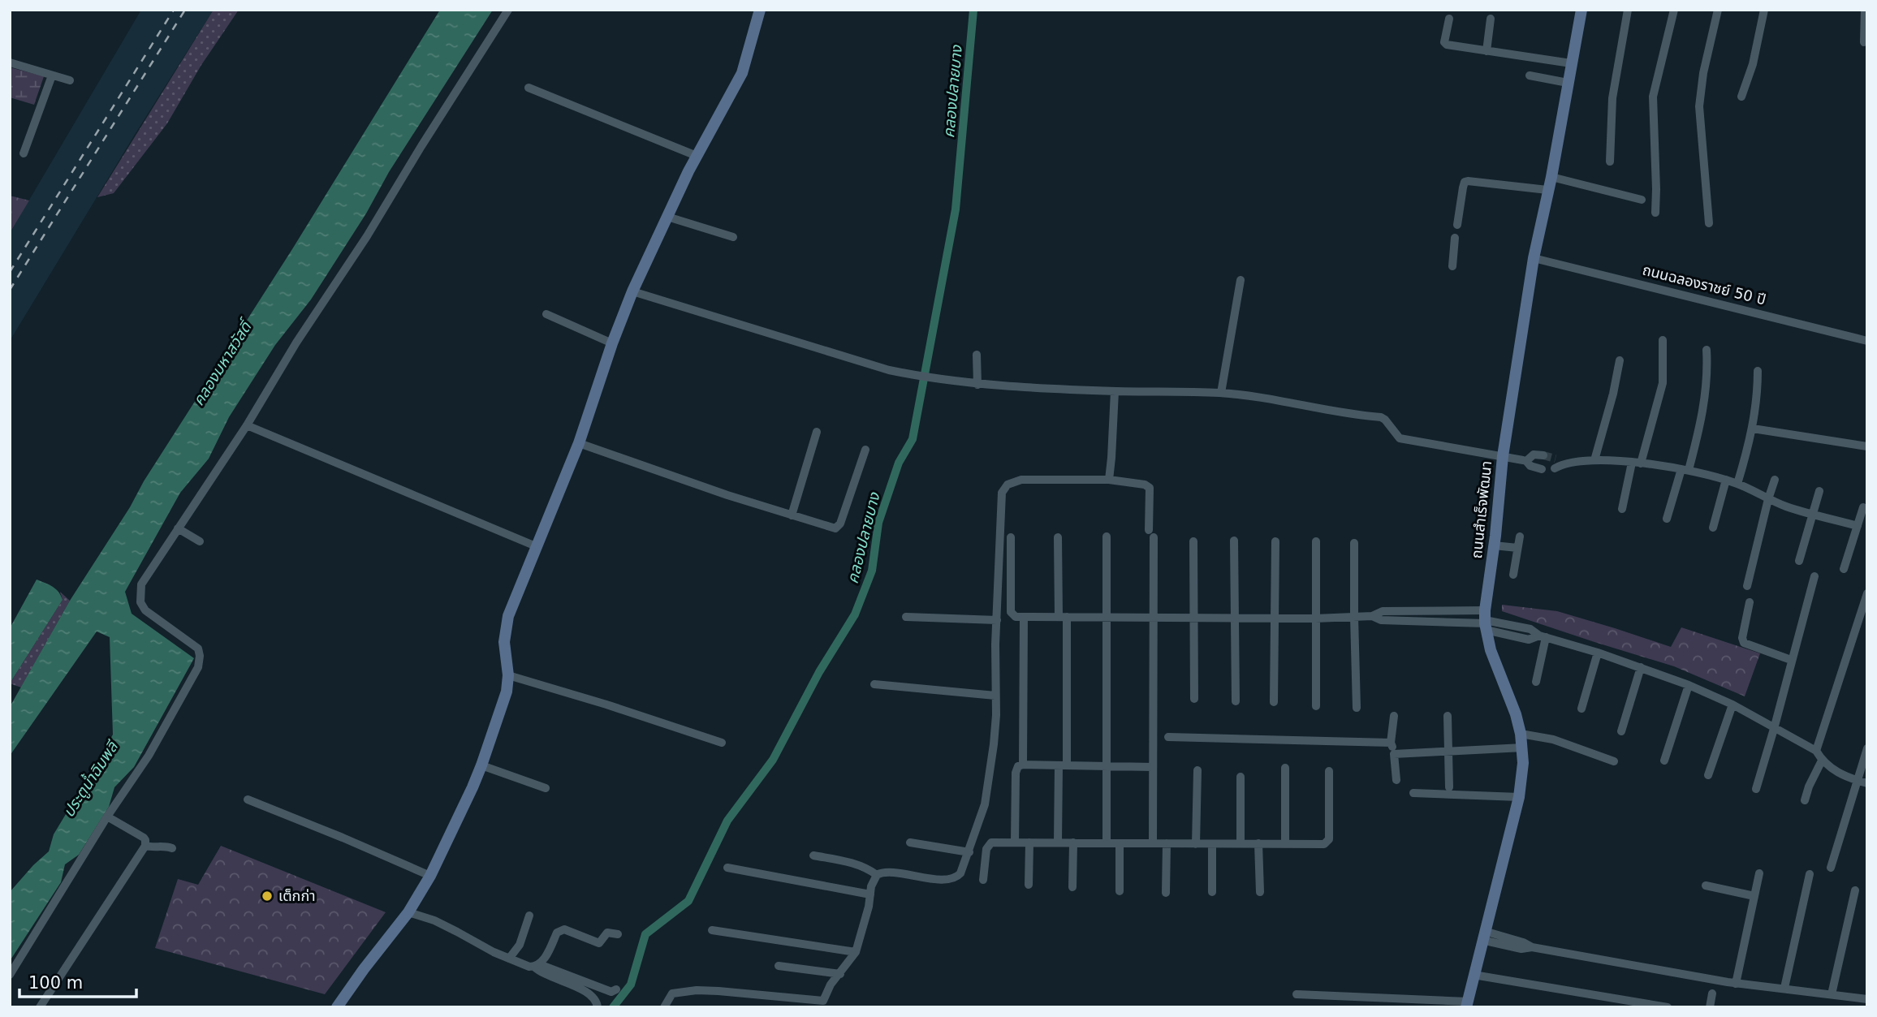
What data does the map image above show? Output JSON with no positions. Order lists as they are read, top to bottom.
{
  "streets": {
    "street": ["ถนนฉลองราชย์ 50 ปี", "ถนนสำเร็จพัฒนา"]
  },
  "crossings": [
    ["ถนนฉลองราชย์ 50 ปี", "ถนนสำเร็จพัฒนา"]
  ],
  "water": ["คลองปลายบาง", "คลองมหาสวัสดิ์", "ประตูน้ำฉิมพลี"],
  "places": ["เต็กก่า"],
  "scale_bar": "100 m"
}
